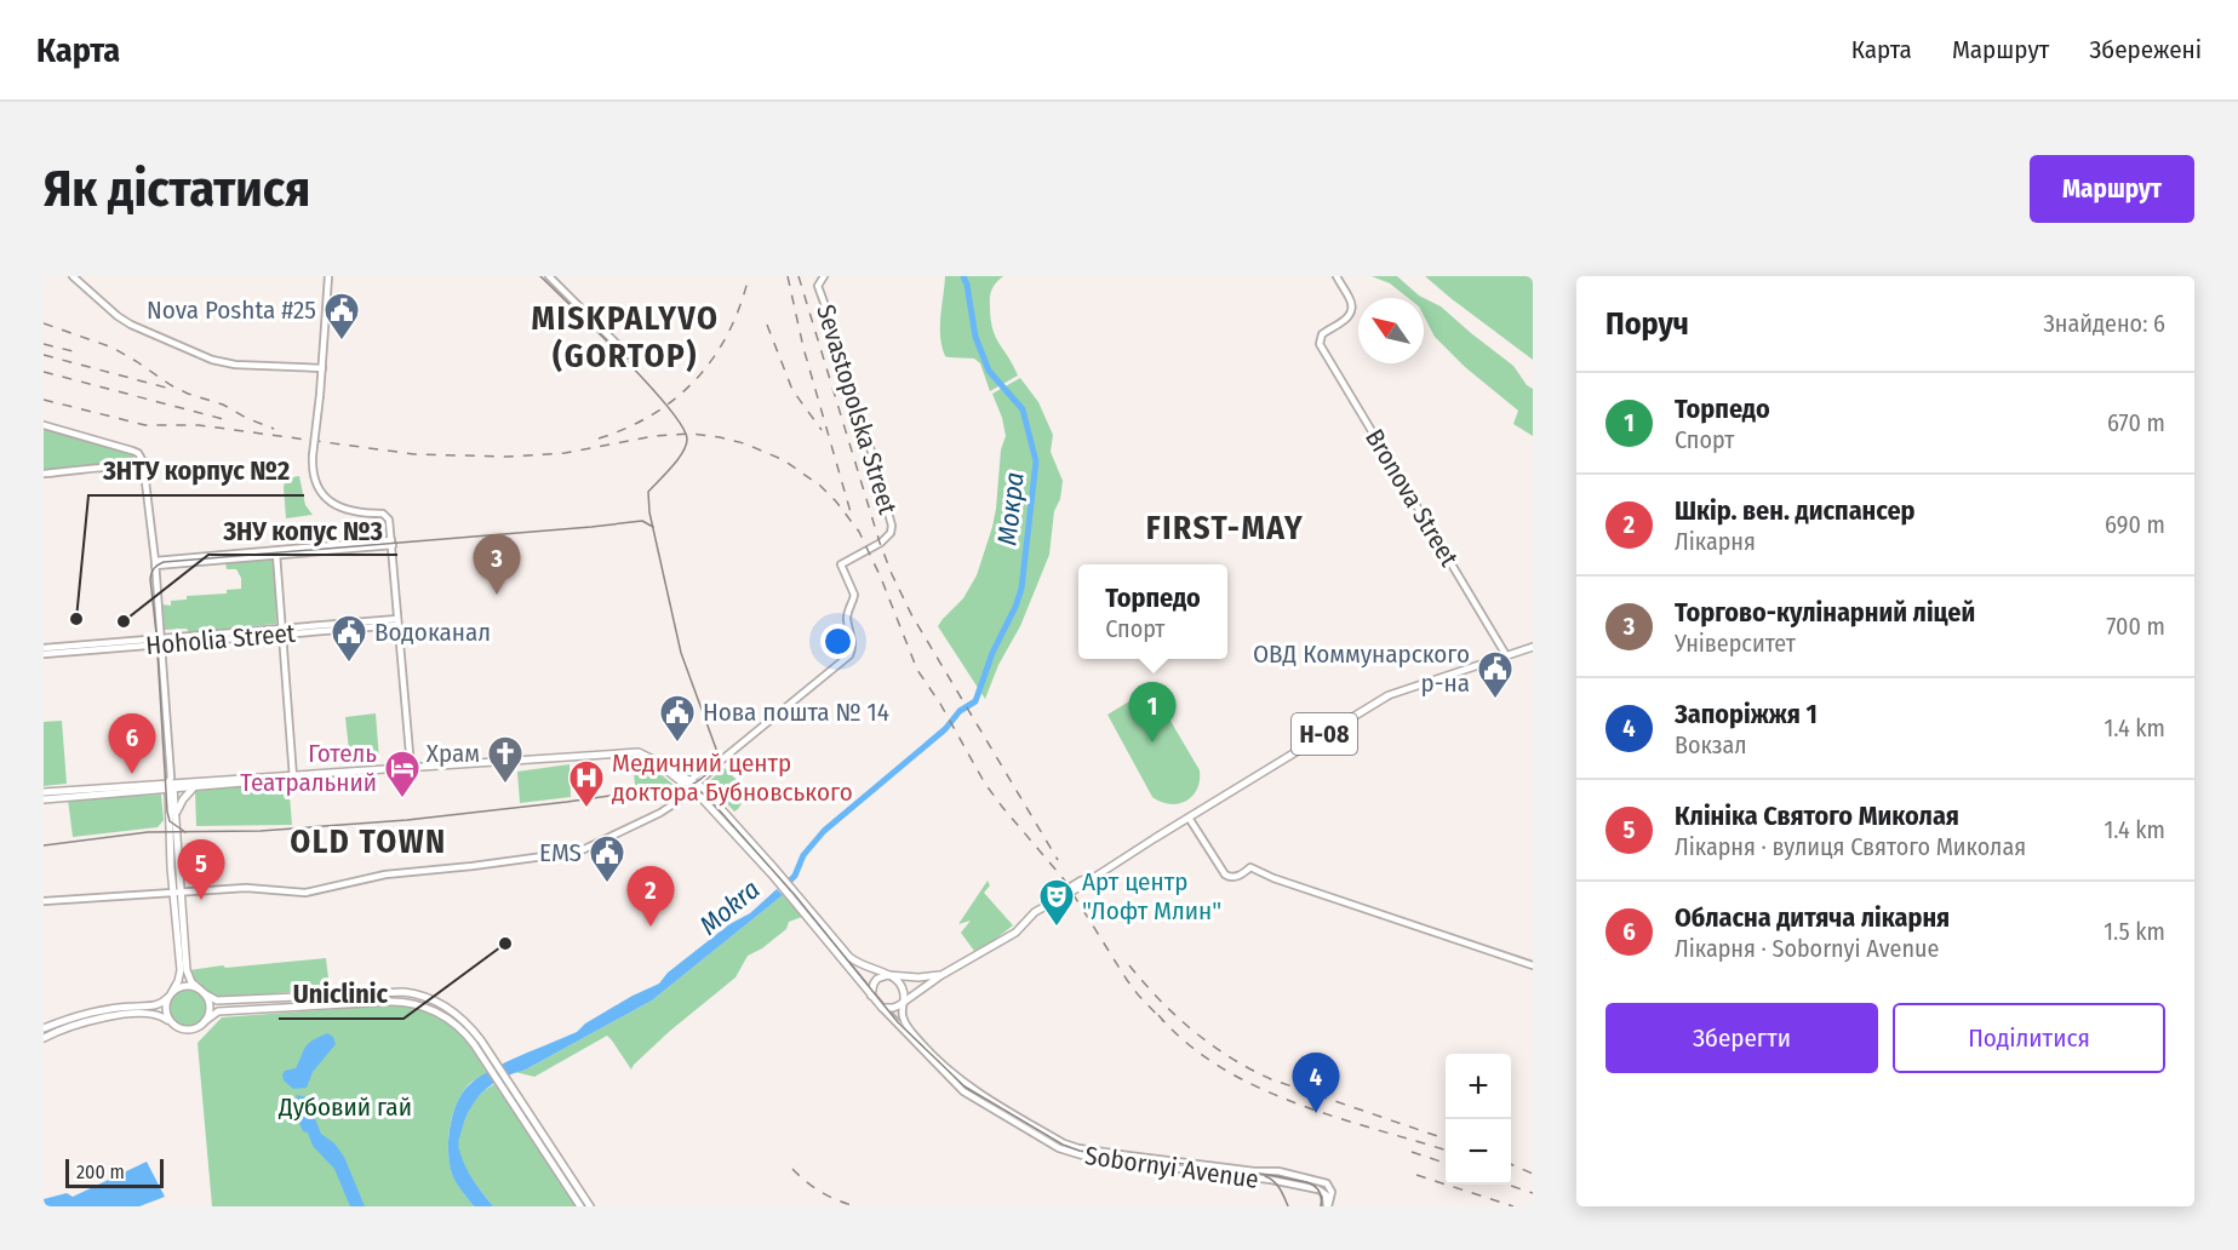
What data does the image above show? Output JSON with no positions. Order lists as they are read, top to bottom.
{
  "streets": {
    "main road": ["Н-08"],
    "street": [
      "Sevastopolska Street",
      "Bronova Street",
      "Hoholia Street",
      "Sobornyi Avenue"
    ]
  },
  "crossings": [
    ["Bronova Street", "Н-08"],
    ["Н-08", "Sobornyi Avenue"]
  ],
  "districts": ["MISKPALYVO (GORTOP)", "FIRST-MAY", "OLD TOWN"],
  "water": ["Мокра", "Mokra"],
  "parks": ["Дубовий гай"],
  "places": {
    "public building": [
      "Nova Poshta #25",
      "Водоканал",
      "ОВД Коммунарского р-на",
      "Нова пошта № 14",
      "EMS"
    ],
    "other": ["ЗНТУ корпус №2", "ЗНУ копус №3", "Uniclinic"],
    "church": ["Храм"],
    "hotel": ["Готель Театральний"],
    "hospital": ["Медичний центр доктора Бубновського"],
    "theatre": ["Арт центр \"Лофт Млин\""]
  },
  "scale_bar": "200 m",
  "north": "top left",
  "page": {
    "header": "Карта",
    "nav": ["Карта", "Маршрут", "Збережені"],
    "buttons": [
      "Маршрут",
      ["Зберегти", "Поділитися"]
    ],
    "title": "Як дістатися",
    "heading": ["Поруч", "Знайдено: 6"],
    "list": [
      {
        "mark": "1",
        "name": "Торпедо",
        "note": "Спорт",
        "value": "670 m"
      },
      {
        "mark": "2",
        "name": "Шкір. вен. диспансер",
        "note": "Лікарня",
        "value": "690 m"
      },
      {
        "mark": "3",
        "name": "Торгово-кулінарний ліцей",
        "note": "Університет",
        "value": "700 m"
      },
      {
        "mark": "4",
        "name": "Запоріжжя 1",
        "note": "Вокзал",
        "value": "1.4 km"
      },
      {
        "mark": "5",
        "name": "Клініка Святого Миколая",
        "note": "Лікарня · вулиця Святого Миколая",
        "value": "1.4 km"
      },
      {
        "mark": "6",
        "name": "Обласна дитяча лікарня",
        "note": "Лікарня · Sobornyi Avenue",
        "value": "1.5 km"
      }
    ],
    "pins": [
      "3",
      "1",
      "6",
      "5",
      "2",
      "4"
    ],
    "popup": ["Торпедо", "Спорт"],
    "map_buttons": ["+", "−"],
    "scale": "200 m"
  }
}
